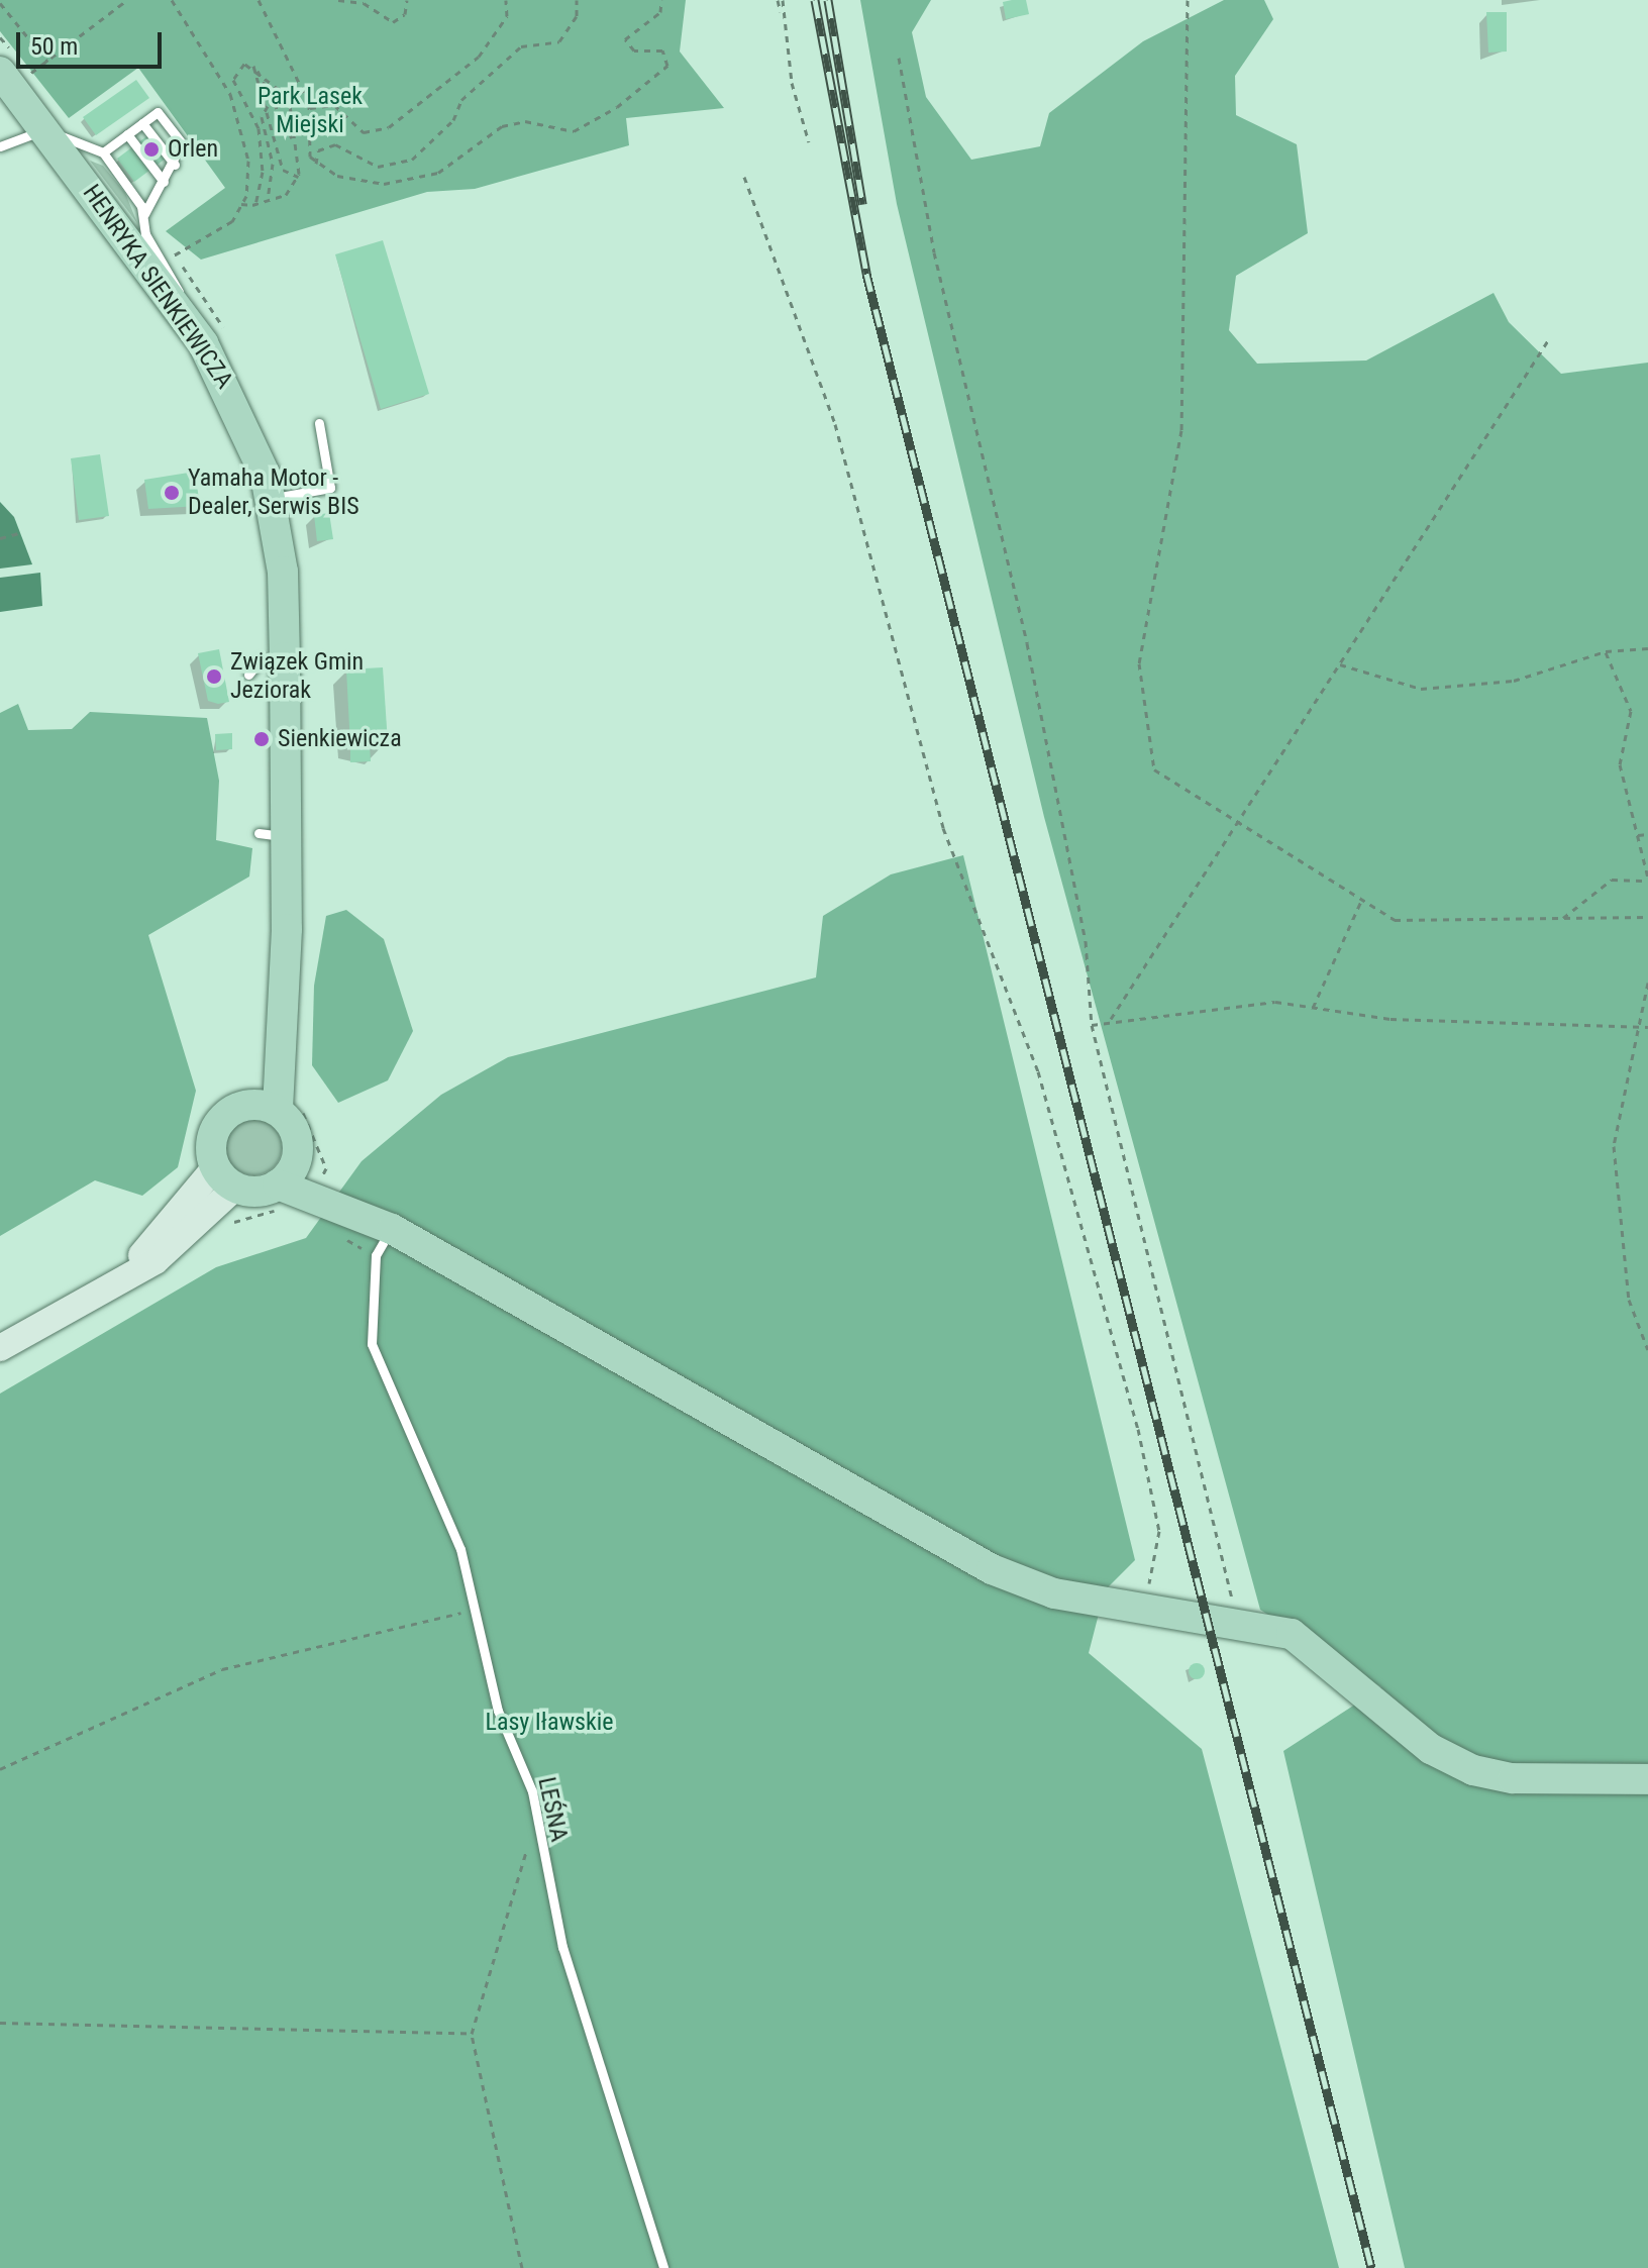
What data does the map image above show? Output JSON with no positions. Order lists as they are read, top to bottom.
{
  "streets": {
    "main road": ["HENRYKA SIENKIEWICZA"],
    "lane": ["LEŚNA"]
  },
  "parks": ["Park Lasek Miejski", "Lasy Iławskie"],
  "places": [
    "Orlen",
    "Yamaha Motor - Dealer, Serwis BIS",
    "Związek Gmin Jeziorak",
    "Sienkiewicza"
  ],
  "scale_bar": "50 m"
}
